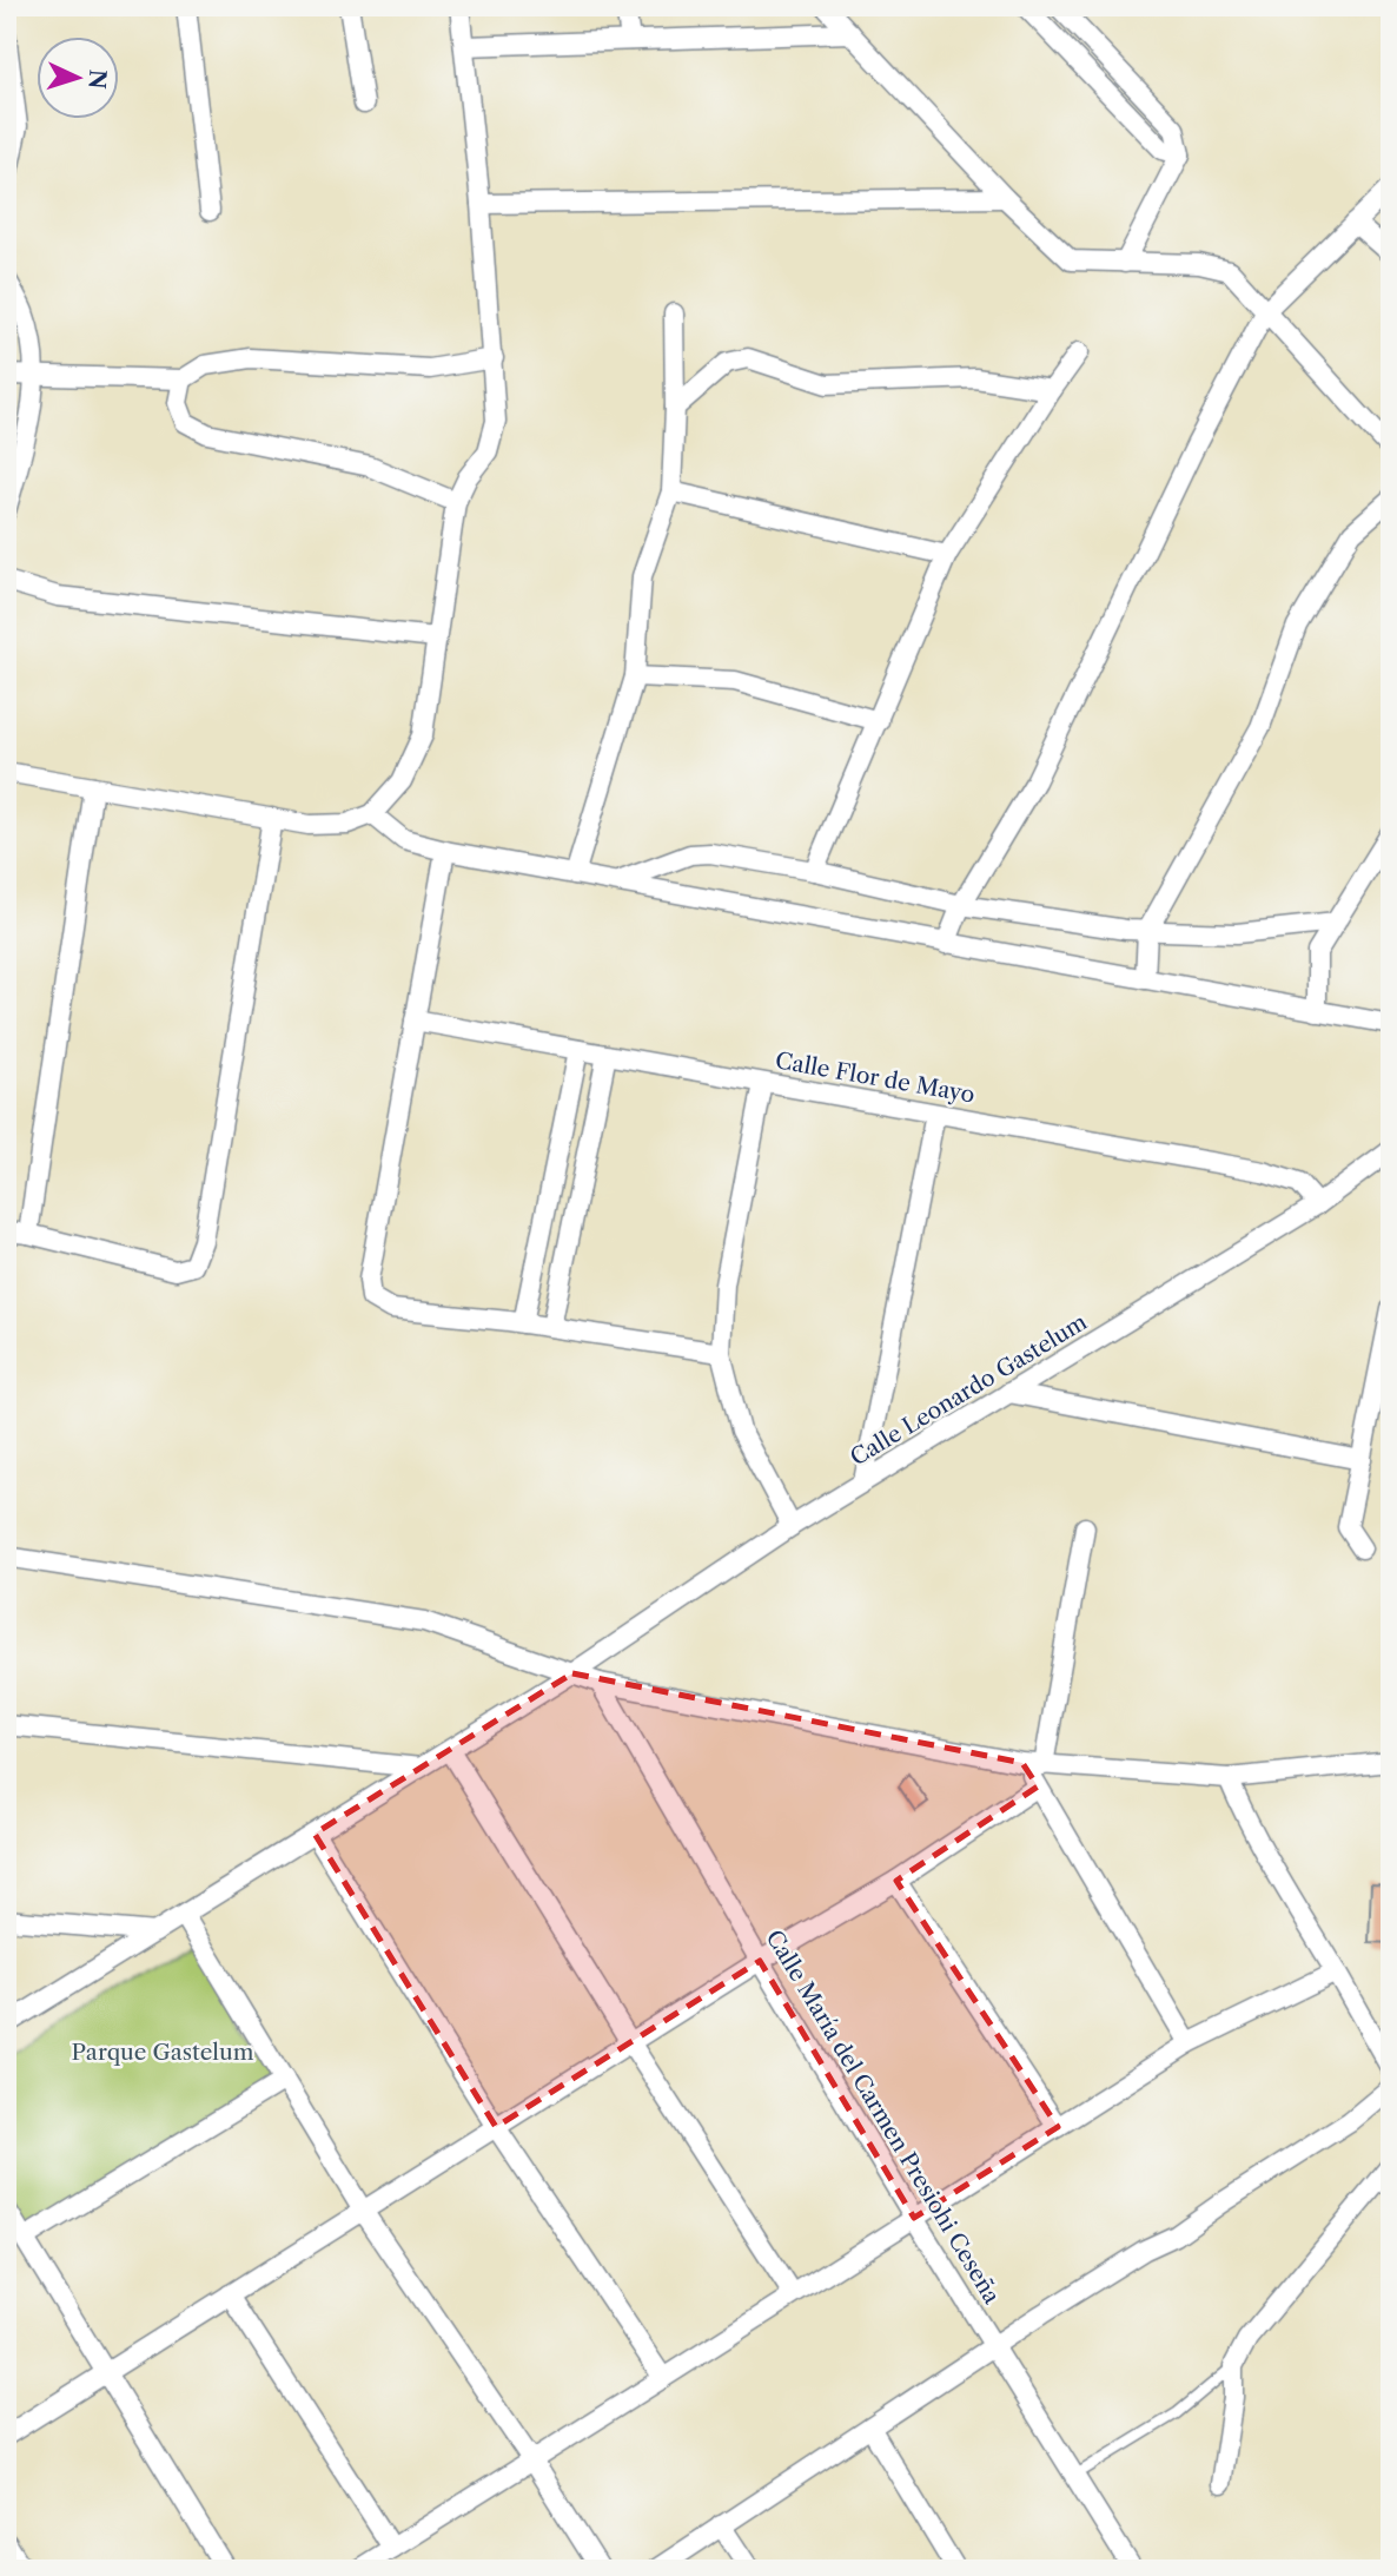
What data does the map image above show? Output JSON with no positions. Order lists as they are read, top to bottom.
{
  "streets": {
    "street": ["Calle Flor de Mayo", "Calle Leonardo Gastelum", "Calle María del Carmen Presiohi Ceseña"]
  },
  "crossings": [
    ["Calle Flor de Mayo", "Calle Leonardo Gastelum"]
  ],
  "parks": ["Parque Gastelum"],
  "north": "right"
}
